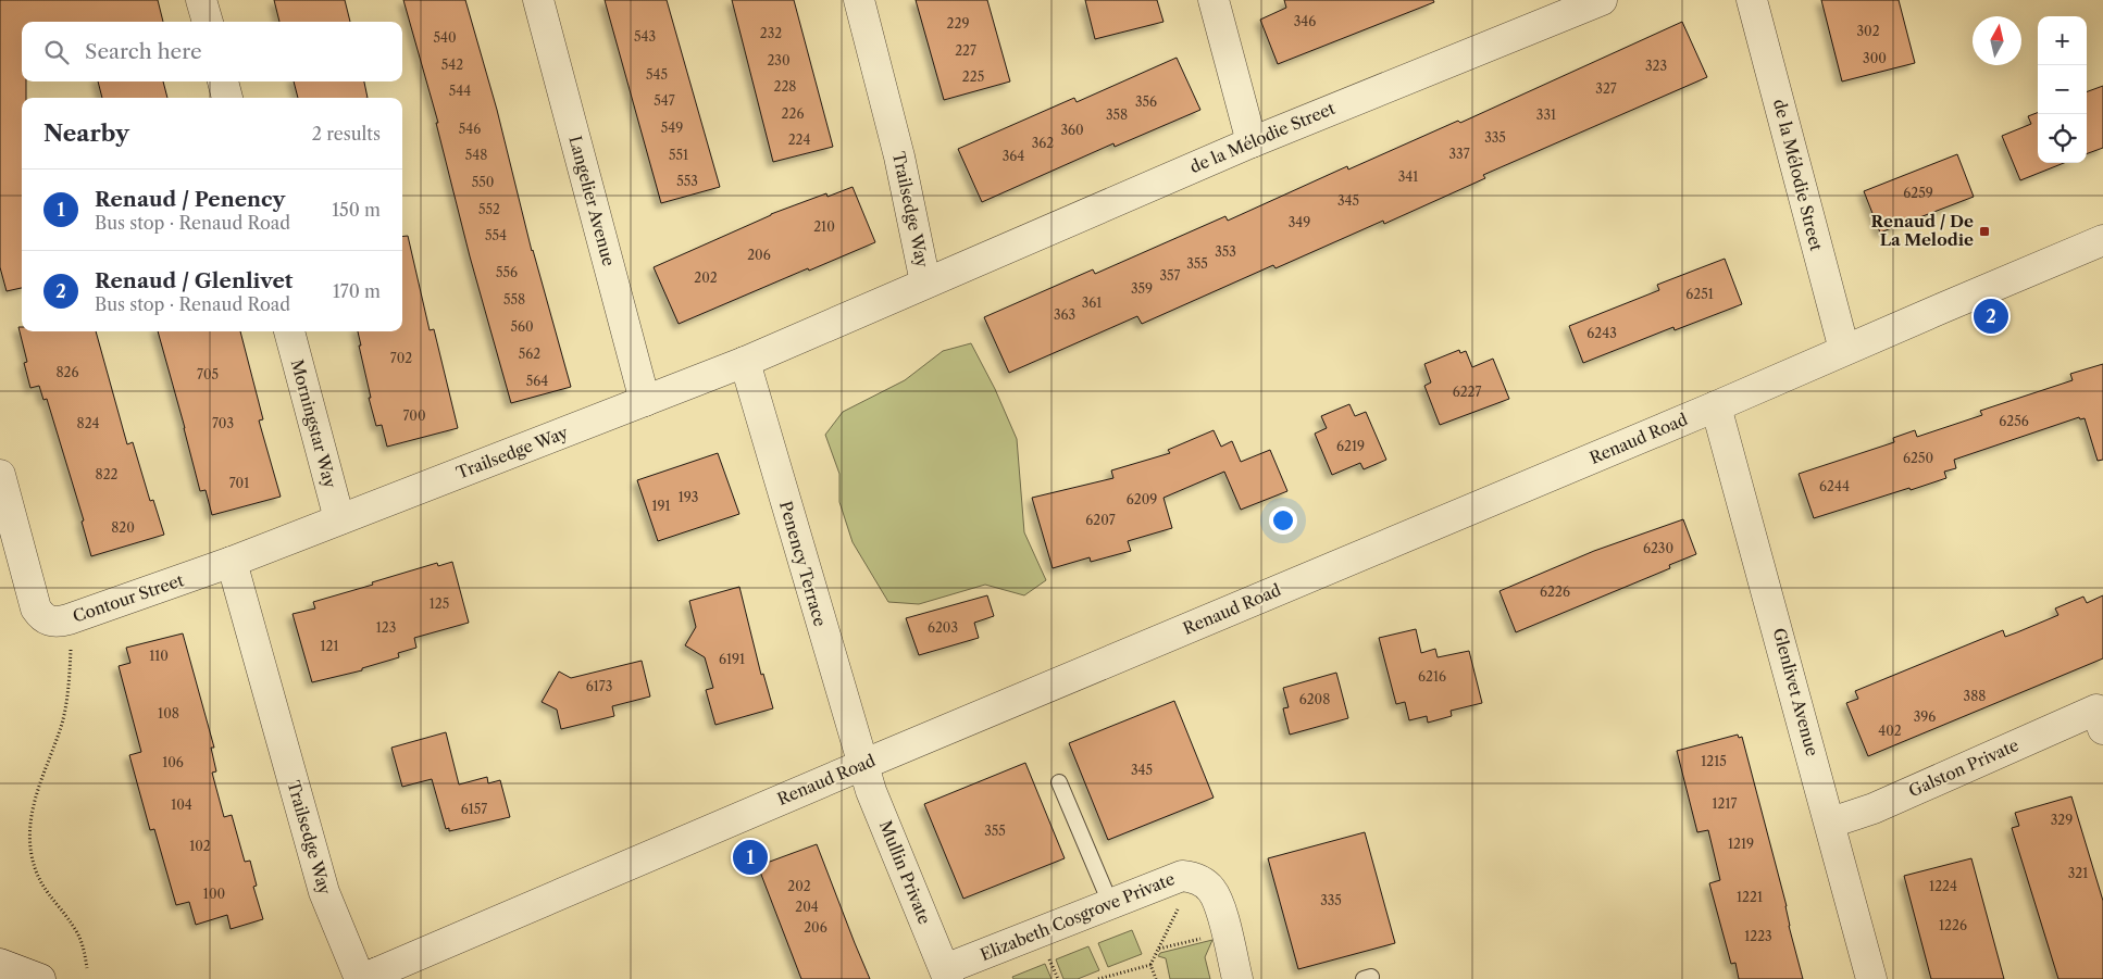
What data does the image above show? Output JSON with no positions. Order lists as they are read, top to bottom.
{
  "streets": {
    "street": [
      "de la Mélodie Street",
      "Langelier Avenue",
      "Trailsedge Way",
      "Morningstar Way",
      "Renaud Road",
      "Penency Terrace",
      "Contour Street",
      "Glenlivet Avenue",
      "Galston Private",
      "Mullin Private",
      "Elizabeth Cosgrove Private"
    ]
  },
  "crossings": [
    ["de la Mélodie Street", "Trailsedge Way"],
    ["de la Mélodie Street", "Renaud Road"],
    ["Langelier Avenue", "Trailsedge Way"],
    ["Trailsedge Way", "Morningstar Way"],
    ["Trailsedge Way", "Renaud Road"],
    ["Trailsedge Way", "Penency Terrace"],
    ["Trailsedge Way", "Contour Street"],
    ["Renaud Road", "Penency Terrace"],
    ["Renaud Road", "Glenlivet Avenue"],
    ["Renaud Road", "Mullin Private"],
    ["Penency Terrace", "Mullin Private"],
    ["Glenlivet Avenue", "Galston Private"],
    ["Mullin Private", "Elizabeth Cosgrove Private"]
  ],
  "places": {
    "transit": ["Renaud / De La Melodie"]
  },
  "house_numbers": [
    "346",
    "229",
    "302",
    "232",
    "543",
    "540",
    "227",
    "300",
    "230",
    "542",
    "323",
    "545",
    "225",
    "228",
    "327",
    "544",
    "547",
    "356",
    "226",
    "358",
    "331",
    "549",
    "546",
    "360",
    "335",
    "224",
    "362",
    "337",
    "548",
    "551",
    "364",
    "341",
    "553",
    "550",
    "6259",
    "345",
    "552",
    "349",
    "210",
    "554",
    "353",
    "206",
    "355",
    "556",
    "357",
    "202",
    "359",
    "6251",
    "558",
    "361",
    "363",
    "560",
    "6243",
    "562",
    "702",
    "826",
    "705",
    "564",
    "6227",
    "700",
    "6256",
    "824",
    "703",
    "6219",
    "6250",
    "822",
    "701",
    "6244",
    "193",
    "6209",
    "191",
    "6207",
    "820",
    "6230",
    "6226",
    "125",
    "123",
    "6203",
    "121",
    "110",
    "6191",
    "6216",
    "6173",
    "388",
    "6208",
    "108",
    "396",
    "402",
    "1215",
    "106",
    "345",
    "1217",
    "104",
    "6157",
    "329",
    "355",
    "1219",
    "102",
    "321",
    "202",
    "1224",
    "100",
    "1221",
    "335",
    "204",
    "1226",
    "206",
    "1223"
  ],
  "north": "top",
  "page": {
    "map_buttons": ["+", "−"],
    "search": "Search here",
    "heading": ["Nearby", "2 results"],
    "list": [
      {
        "mark": "1",
        "name": "Renaud / Penency",
        "note": "Bus stop · Renaud Road",
        "value": "150 m"
      },
      {
        "mark": "2",
        "name": "Renaud / Glenlivet",
        "note": "Bus stop · Renaud Road",
        "value": "170 m"
      }
    ],
    "pins": ["2", "1"]
  }
}
